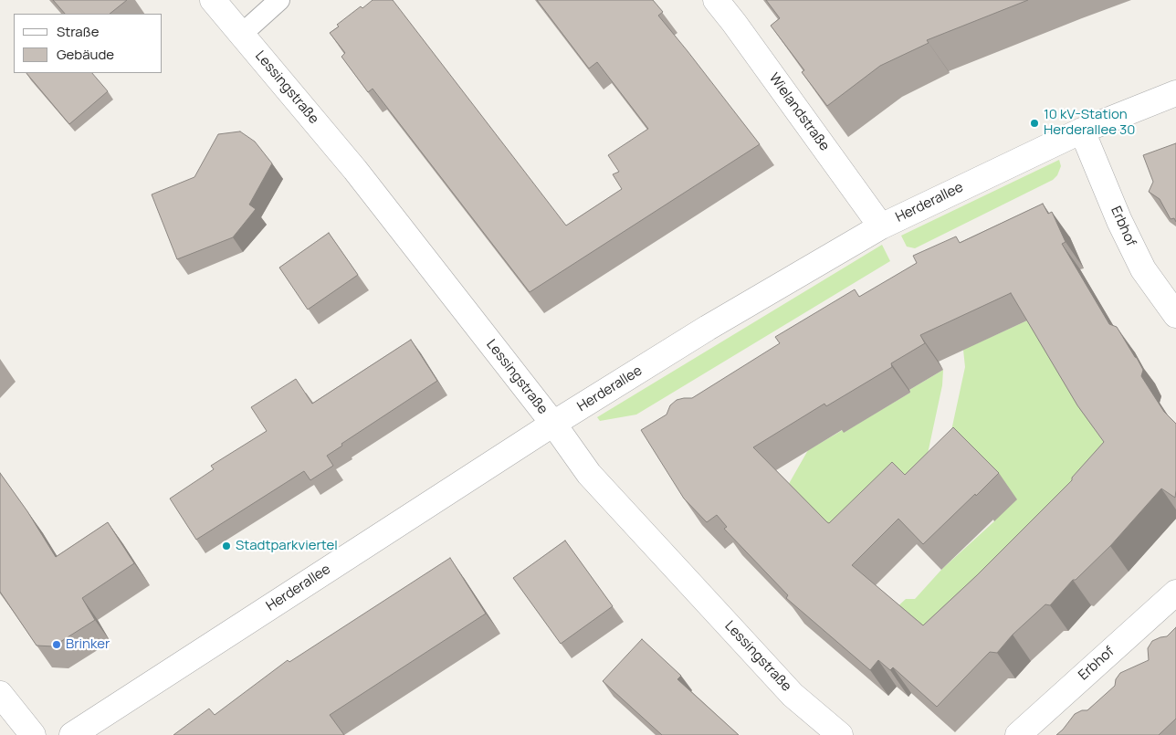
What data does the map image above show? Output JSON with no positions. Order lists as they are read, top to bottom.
{
  "streets": {
    "street": [
      "Lessingstraße",
      "Wielandstraße",
      "Herderallee",
      "Erbhof"
    ]
  },
  "crossings": [
    ["Lessingstraße", "Herderallee"],
    ["Wielandstraße", "Herderallee"],
    ["Herderallee", "Erbhof"]
  ],
  "places": ["10 kV-Station Herderallee 30", "Stadtparkviertel", "Brinker"],
  "legend": ["Straße", "Gebäude"]
}
